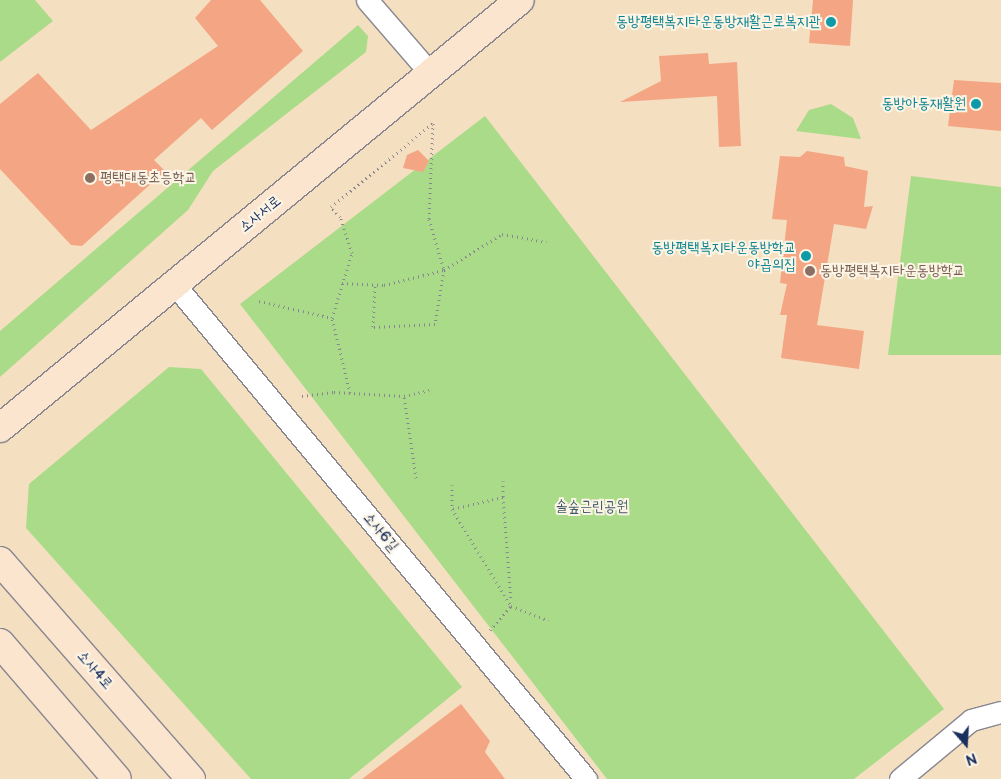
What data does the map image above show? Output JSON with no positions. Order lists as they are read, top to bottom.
{
  "streets": {
    "street": ["소사서로", "소사6길", "소사4로"]
  },
  "crossings": [
    ["소사서로", "소사6길"]
  ],
  "parks": ["솔숲근린공원"],
  "places": [
    "동방평택복지타운동방재활근로복지관",
    "동방아동재활원",
    "평택대동초등학교",
    "동방평택복지타운동방학교 야곱의집",
    "동방평택복지타운동방학교"
  ],
  "north": "bottom"
}
